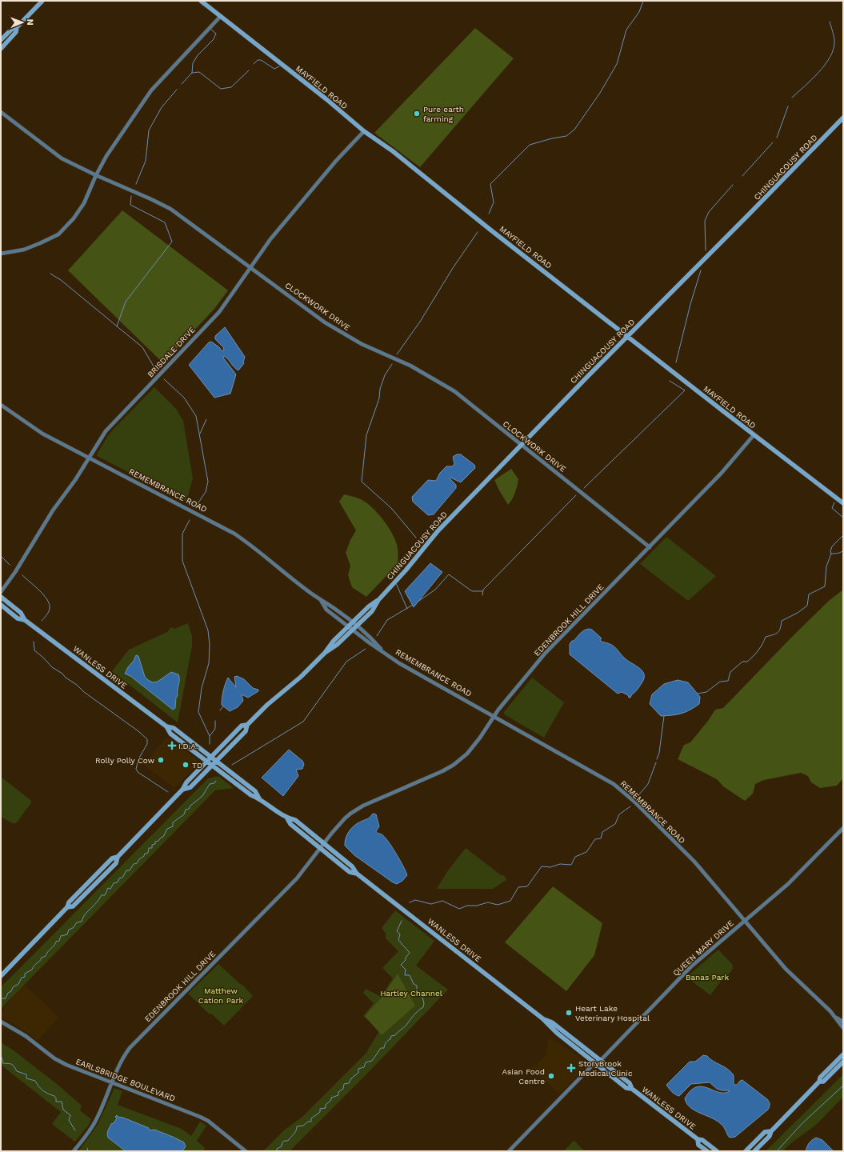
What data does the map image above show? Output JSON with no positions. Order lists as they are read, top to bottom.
{
  "streets": {
    "main road": ["MAYFIELD ROAD", "CHINGUACOUSY ROAD", "WANLESS DRIVE"],
    "street": [
      "CLOCKWORK DRIVE",
      "BRISDALE DRIVE",
      "REMEMBRANCE ROAD",
      "EDENBROOK HILL DRIVE",
      "QUEEN MARY DRIVE",
      "EARLSBRIDGE BOULEVARD"
    ]
  },
  "crossings": [
    ["MAYFIELD ROAD", "CHINGUACOUSY ROAD"],
    ["MAYFIELD ROAD", "BRISDALE DRIVE"],
    ["MAYFIELD ROAD", "EDENBROOK HILL DRIVE"],
    ["CHINGUACOUSY ROAD", "CLOCKWORK DRIVE"],
    ["CHINGUACOUSY ROAD", "REMEMBRANCE ROAD"],
    ["CHINGUACOUSY ROAD", "WANLESS DRIVE"],
    ["CLOCKWORK DRIVE", "BRISDALE DRIVE"],
    ["CLOCKWORK DRIVE", "EDENBROOK HILL DRIVE"],
    ["BRISDALE DRIVE", "REMEMBRANCE ROAD"],
    ["REMEMBRANCE ROAD", "EDENBROOK HILL DRIVE"],
    ["REMEMBRANCE ROAD", "QUEEN MARY DRIVE"],
    ["EDENBROOK HILL DRIVE", "WANLESS DRIVE"],
    ["EDENBROOK HILL DRIVE", "EARLSBRIDGE BOULEVARD"],
    ["WANLESS DRIVE", "QUEEN MARY DRIVE"]
  ],
  "parks": ["Banas Park", "Matthew Cation Park", "Hartley Channel"],
  "places": {
    "other": [
      "Pure earth farming",
      "Rolly Polly Cow",
      "TD",
      "Heart Lake Veterinary Hospital",
      "Asian Food Centre"
    ],
    "health": ["I.D.A.", "StoryBrook Medical Clinic"]
  },
  "north": "right"
}
